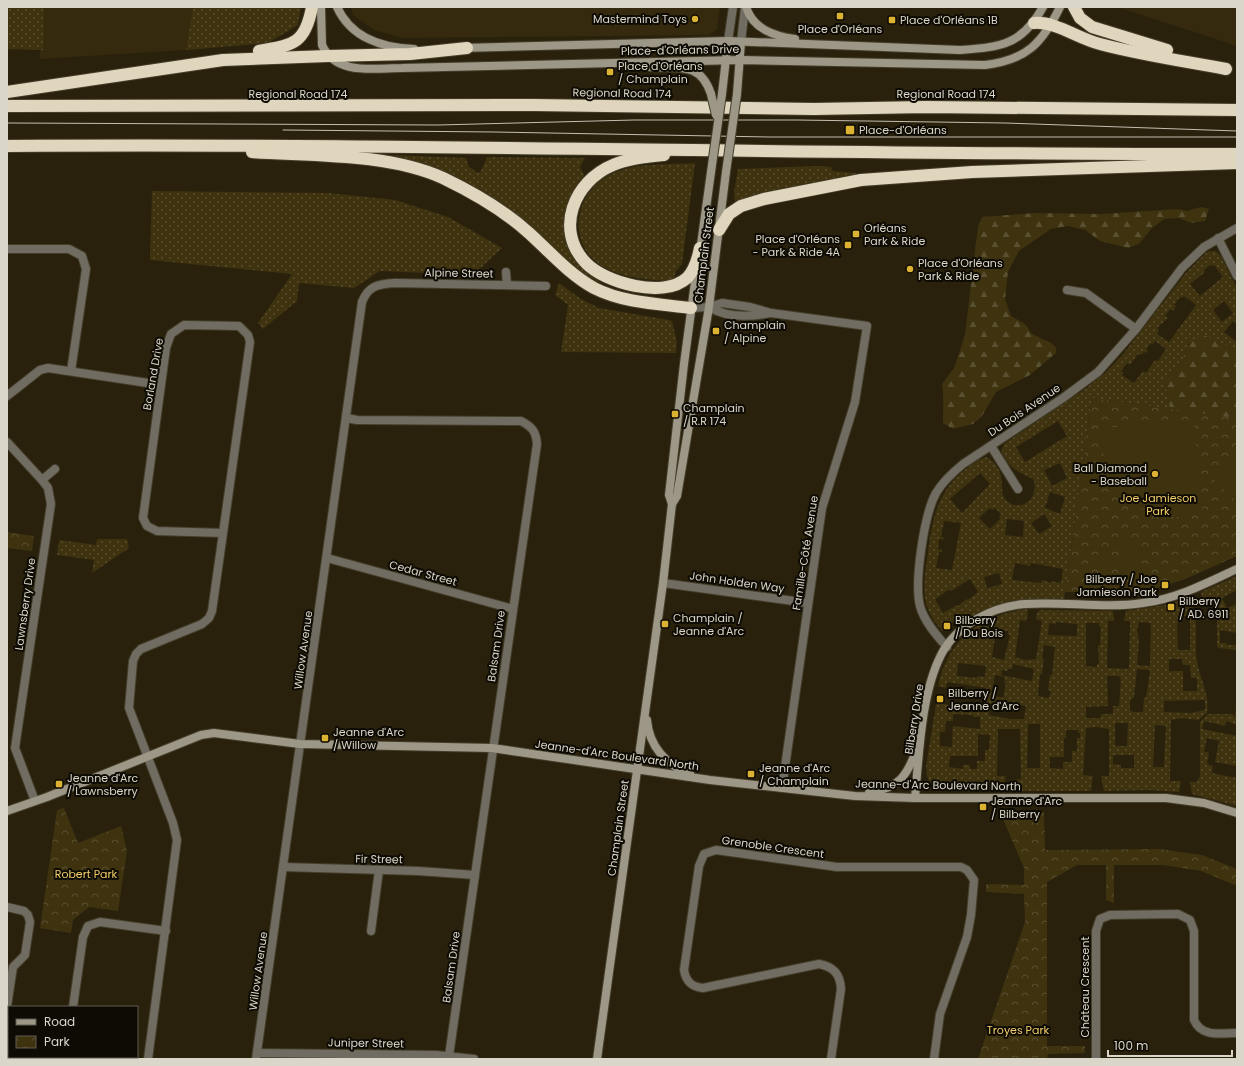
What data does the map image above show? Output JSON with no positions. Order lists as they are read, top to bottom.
{
  "streets": {
    "highway": ["Regional Road 174"],
    "main road": [
      "Place-d'Orléans Drive",
      "Champlain Street",
      "Bilberry Drive",
      "Jeanne-d'Arc Boulevard North"
    ],
    "street": [
      "Alpine Street",
      "Borland Drive",
      "Du Bois Avenue",
      "Famille-Côté Avenue",
      "Cedar Street",
      "John Holden Way",
      "Lawnsberry Drive",
      "Balsam Drive",
      "Willow Avenue",
      "Grenoble Crescent",
      "Fir Street",
      "Château Crescent",
      "Juniper Street"
    ]
  },
  "crossings": [
    ["Place-d'Orléans Drive", "Champlain Street"],
    ["Champlain Street", "Famille-Côté Avenue"],
    ["Champlain Street", "John Holden Way"],
    ["Champlain Street", "Jeanne-d'Arc Boulevard North"],
    ["Alpine Street", "Willow Avenue"],
    ["Borland Drive", "Jeanne-d'Arc Boulevard North"],
    ["Du Bois Avenue", "Bilberry Drive"],
    ["Famille-Côté Avenue", "John Holden Way"],
    ["Famille-Côté Avenue", "Jeanne-d'Arc Boulevard North"],
    ["Cedar Street", "Balsam Drive"],
    ["Cedar Street", "Willow Avenue"],
    ["Lawnsberry Drive", "Jeanne-d'Arc Boulevard North"],
    ["Balsam Drive", "Willow Avenue"],
    ["Balsam Drive", "Jeanne-d'Arc Boulevard North"],
    ["Balsam Drive", "Fir Street"],
    ["Balsam Drive", "Juniper Street"],
    ["Willow Avenue", "Jeanne-d'Arc Boulevard North"],
    ["Willow Avenue", "Fir Street"],
    ["Willow Avenue", "Juniper Street"],
    ["Bilberry Drive", "Jeanne-d'Arc Boulevard North"]
  ],
  "parks": ["Joe Jamieson Park", "Robert Park", "Troyes Park"],
  "places": {
    "transit": [
      "Place d'Orléans",
      "Place d'Orléans 1B",
      "Place d'Orléans / Champlain",
      "Place-d'Orléans",
      "Orléans Park & Ride",
      "Place d'Orléans - Park & Ride 4A",
      "Champlain / Alpine",
      "Champlain / R.R 174",
      "Bilberry / Joe Jamieson Park",
      "Bilberry / AD. 6911",
      "Champlain / Jeanne d'Arc",
      "Bilberry / Du Bois",
      "Bilberry / Jeanne d'Arc",
      "Jeanne d'Arc / Willow",
      "Jeanne d'Arc / Champlain",
      "Jeanne d'Arc / Lawnsberry",
      "Jeanne d'Arc / Bilberry"
    ],
    "other": ["Mastermind Toys", "Place d'Orléans Park & Ride", "Ball Diamond - Baseball"]
  },
  "legend": ["Road", "Park"],
  "scale_bar": "100 m"
}
